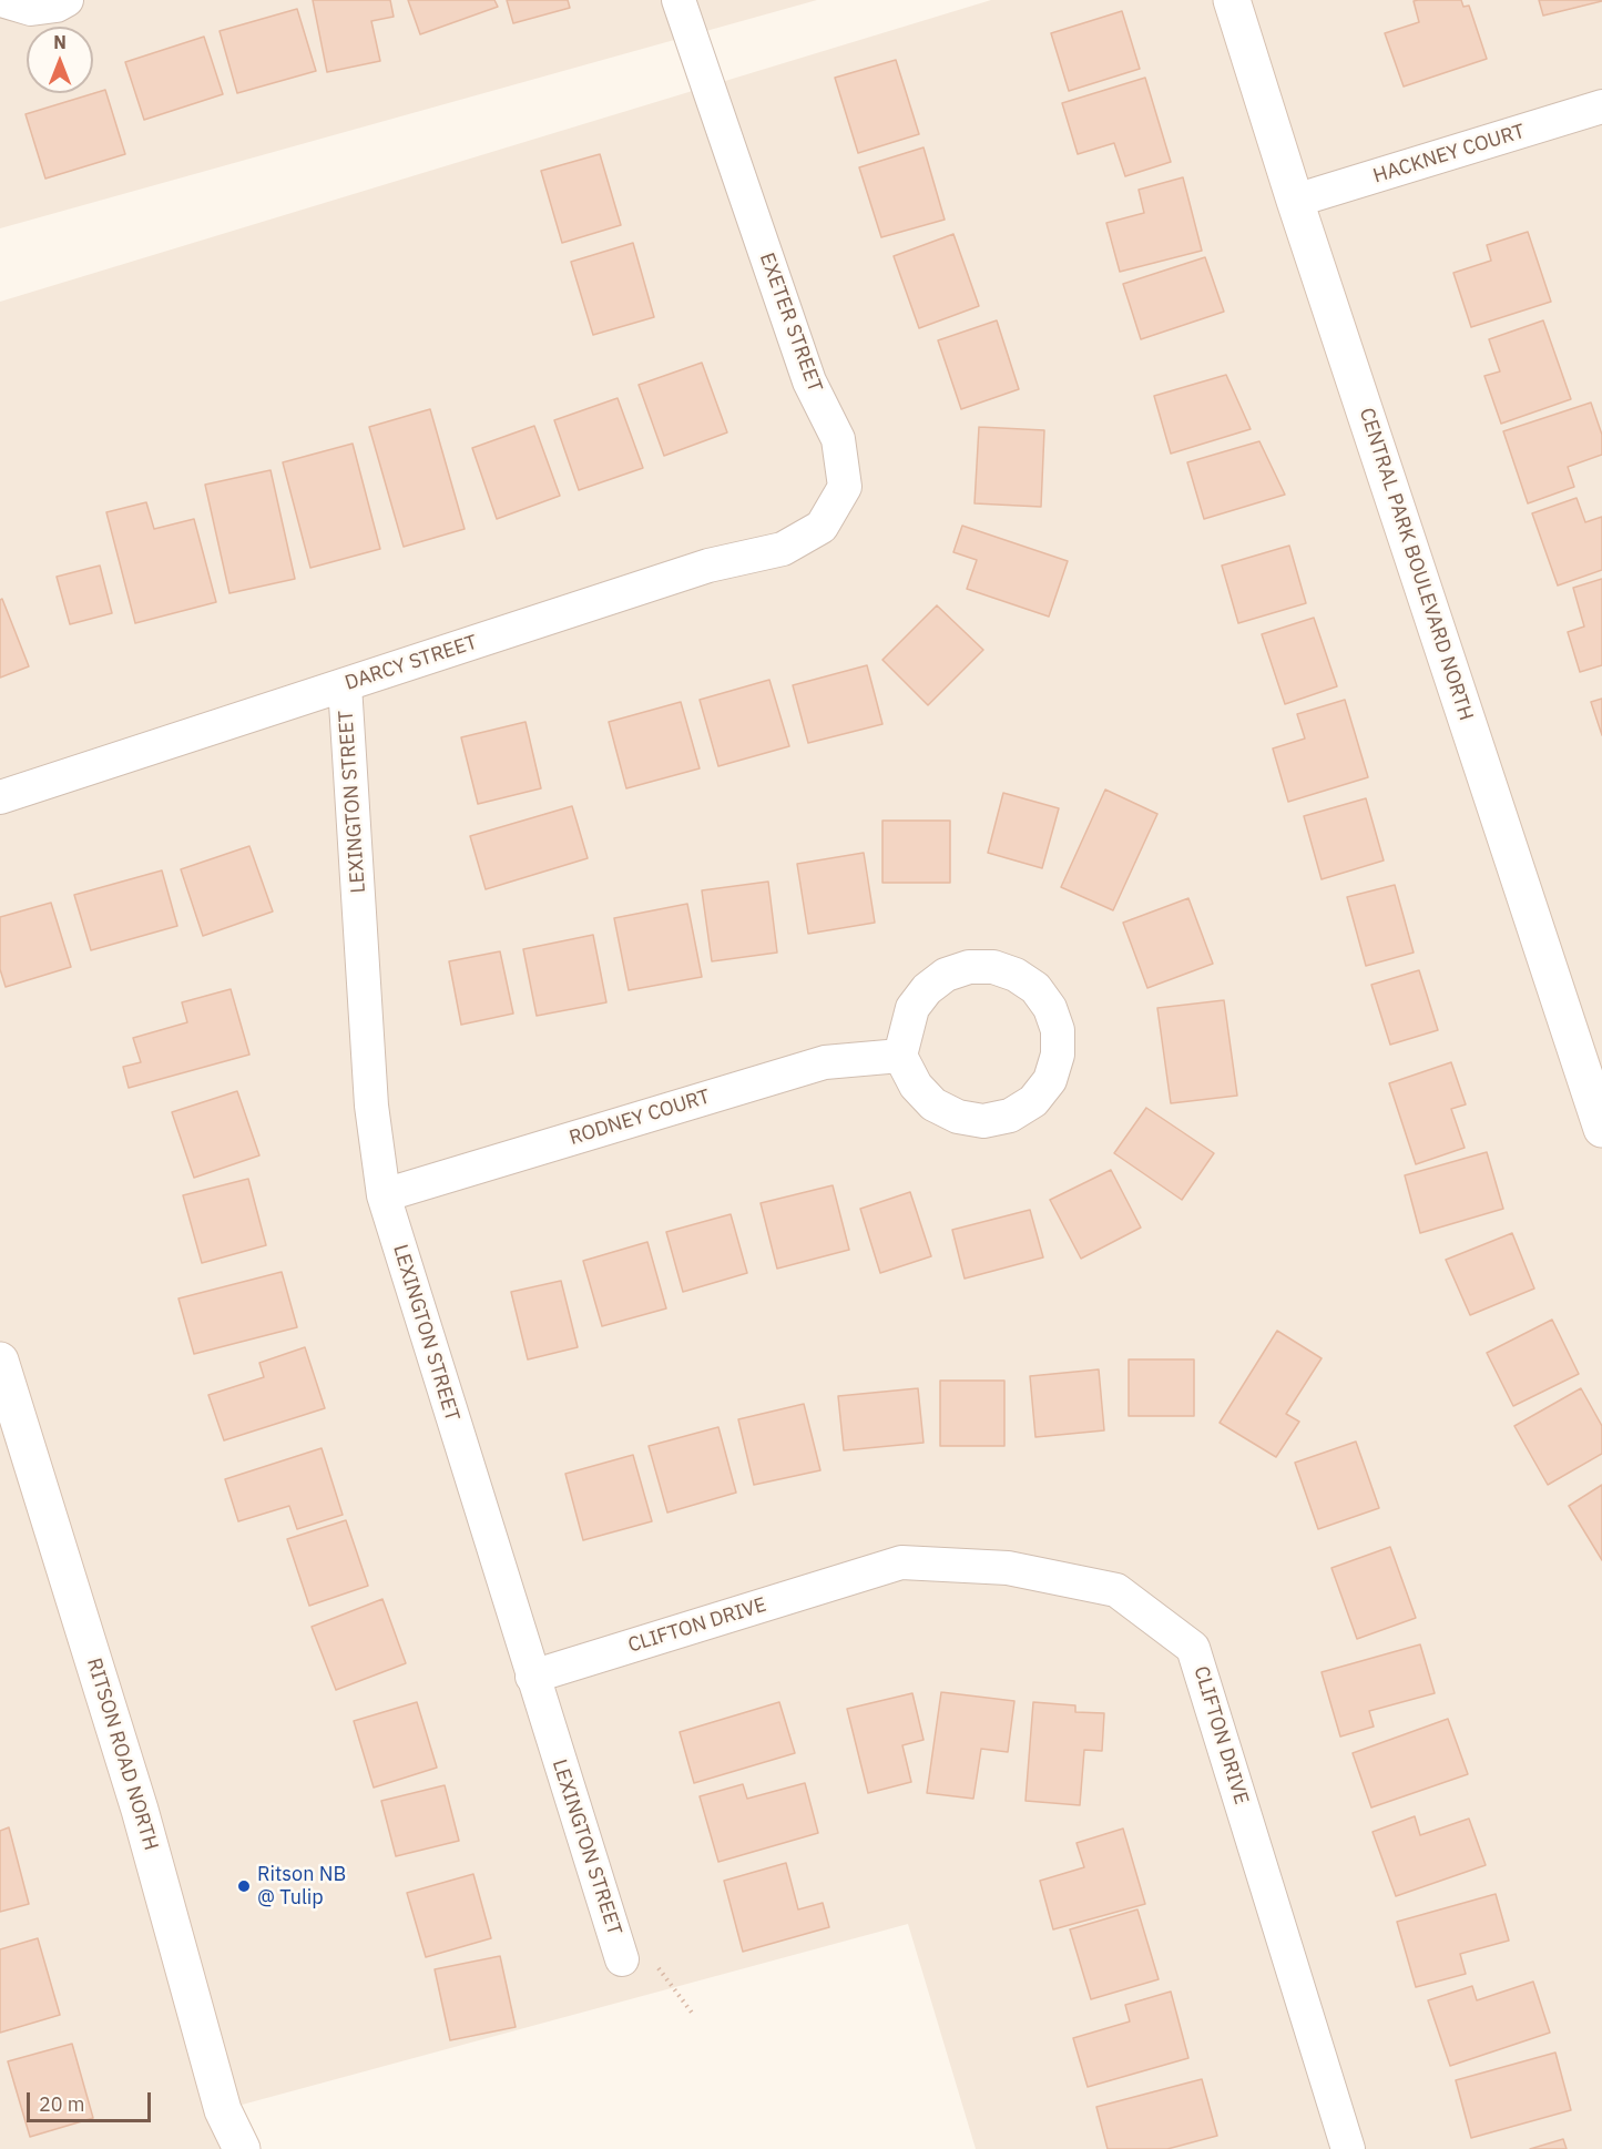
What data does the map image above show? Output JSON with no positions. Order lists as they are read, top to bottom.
{
  "streets": {
    "street": [
      "HACKNEY COURT",
      "EXETER STREET",
      "CENTRAL PARK BOULEVARD NORTH",
      "DARCY STREET",
      "LEXINGTON STREET",
      "RODNEY COURT",
      "CLIFTON DRIVE",
      "RITSON ROAD NORTH"
    ]
  },
  "crossings": [
    ["HACKNEY COURT", "CENTRAL PARK BOULEVARD NORTH"],
    ["EXETER STREET", "DARCY STREET"],
    ["DARCY STREET", "LEXINGTON STREET"],
    ["LEXINGTON STREET", "RODNEY COURT"],
    ["LEXINGTON STREET", "CLIFTON DRIVE"]
  ],
  "places": ["Ritson NB @ Tulip"],
  "scale_bar": "20 m",
  "north": "top"
}
